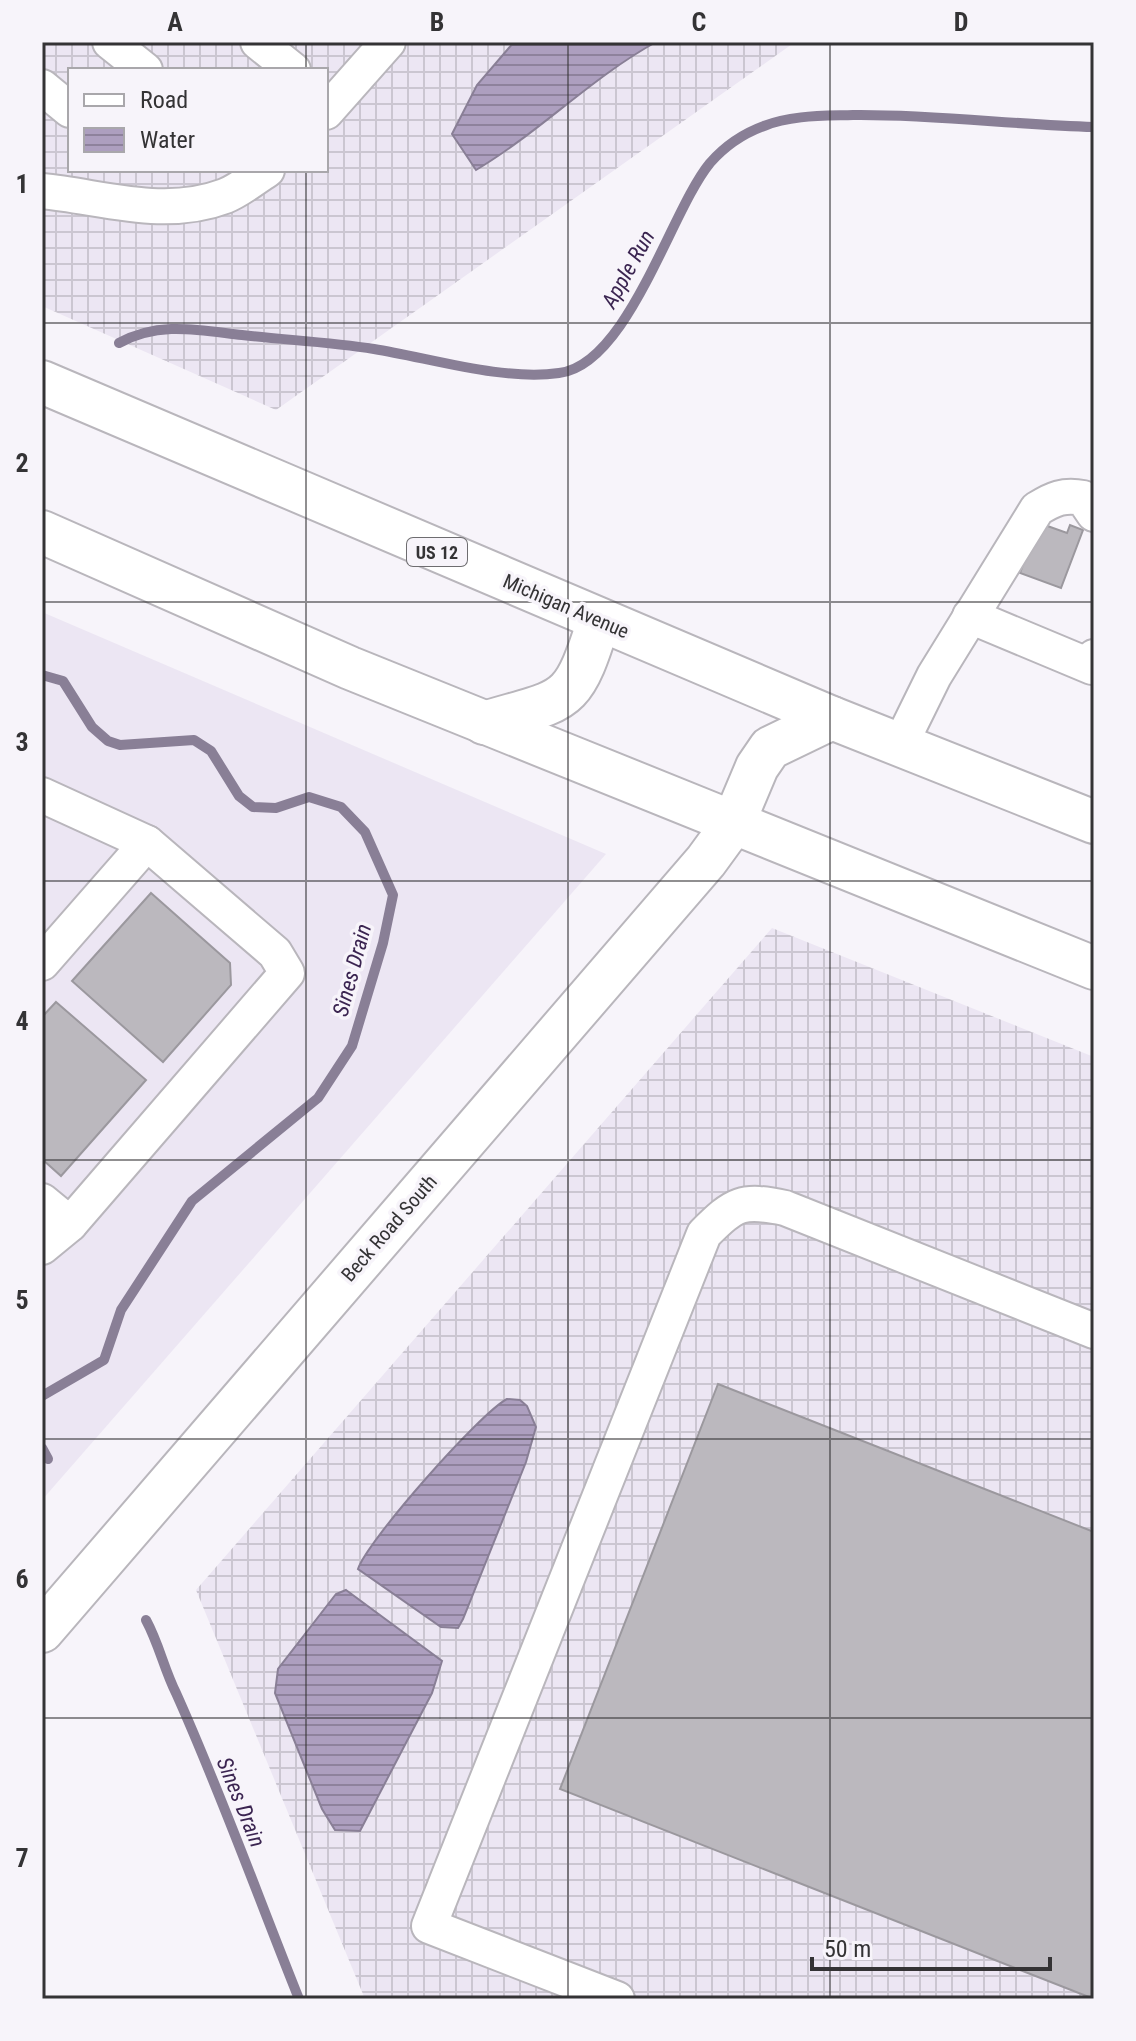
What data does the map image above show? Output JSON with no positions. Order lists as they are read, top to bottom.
{
  "streets": {
    "main road": ["US 12", "Michigan Avenue", "Beck Road South"]
  },
  "crossings": [
    ["Michigan Avenue", "Beck Road South"]
  ],
  "water": ["Apple Run", "Sines Drain"],
  "legend": ["Road", "Water"],
  "scale_bar": "50 m",
  "grid": {
    "columns": [
      "A",
      "B",
      "C",
      "D"
    ],
    "rows": [
      "1",
      "2",
      "3",
      "4",
      "5",
      "6",
      "7"
    ]
  }
}
